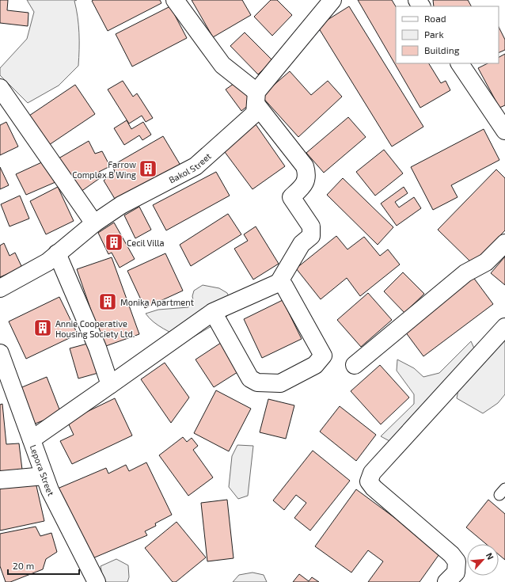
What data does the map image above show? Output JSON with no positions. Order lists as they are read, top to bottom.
{
  "streets": {
    "street": ["Bakol Street", "Lepora Street"]
  },
  "places": {
    "building": [
      "Farrow Complex B Wing",
      "Cecil Villa",
      "Monika Apartment",
      "Annie Cooperative Housing Society Ltd."
    ]
  },
  "legend": ["Road", "Park", "Building"],
  "scale_bar": "20 m",
  "north": "top right"
}
